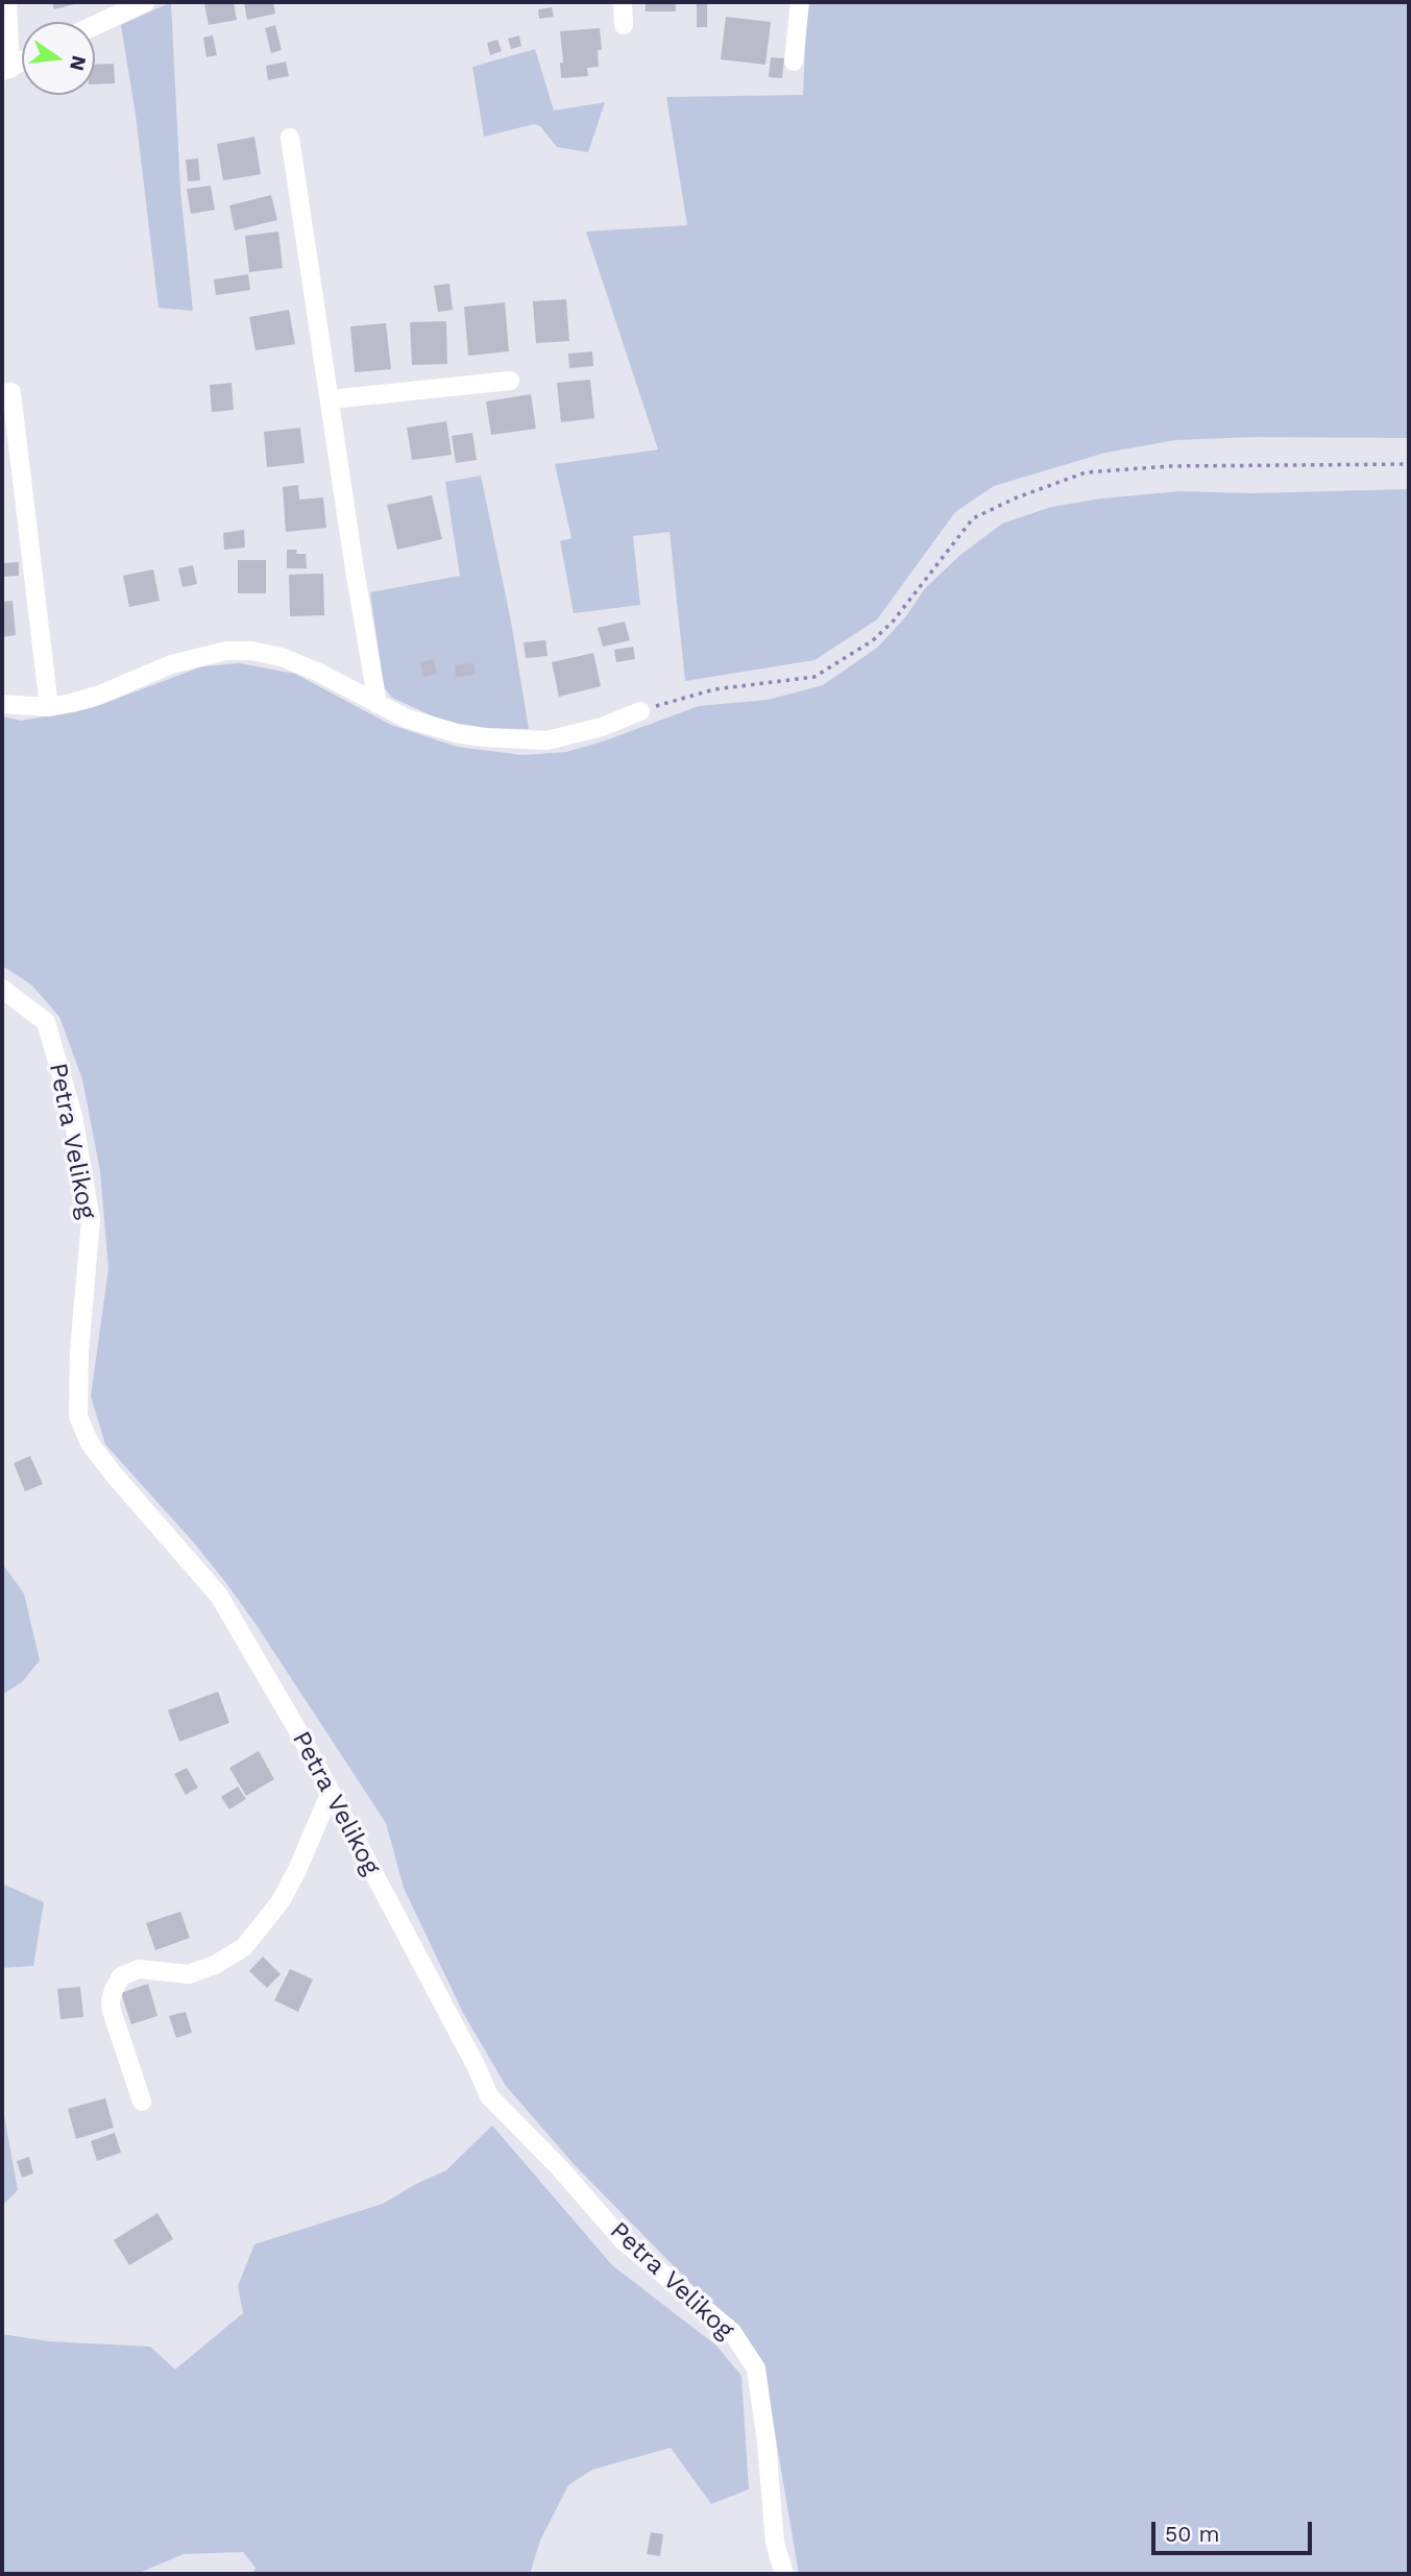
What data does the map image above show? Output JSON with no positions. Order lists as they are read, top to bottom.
{
  "streets": {
    "street": ["Petra Velikog"]
  },
  "scale_bar": "50 m",
  "north": "right"
}
